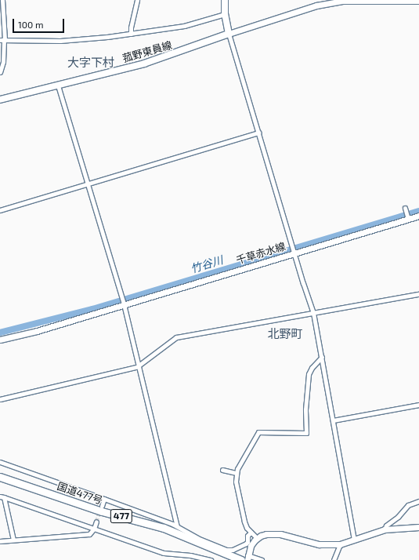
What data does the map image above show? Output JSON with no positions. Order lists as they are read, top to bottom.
{
  "streets": {
    "highway": ["国道477号", "477"],
    "main road": ["菰野東員線", "千草赤水線"]
  },
  "districts": ["大字下村", "北野町"],
  "water": ["竹谷川"],
  "scale_bar": "100 m"
}
